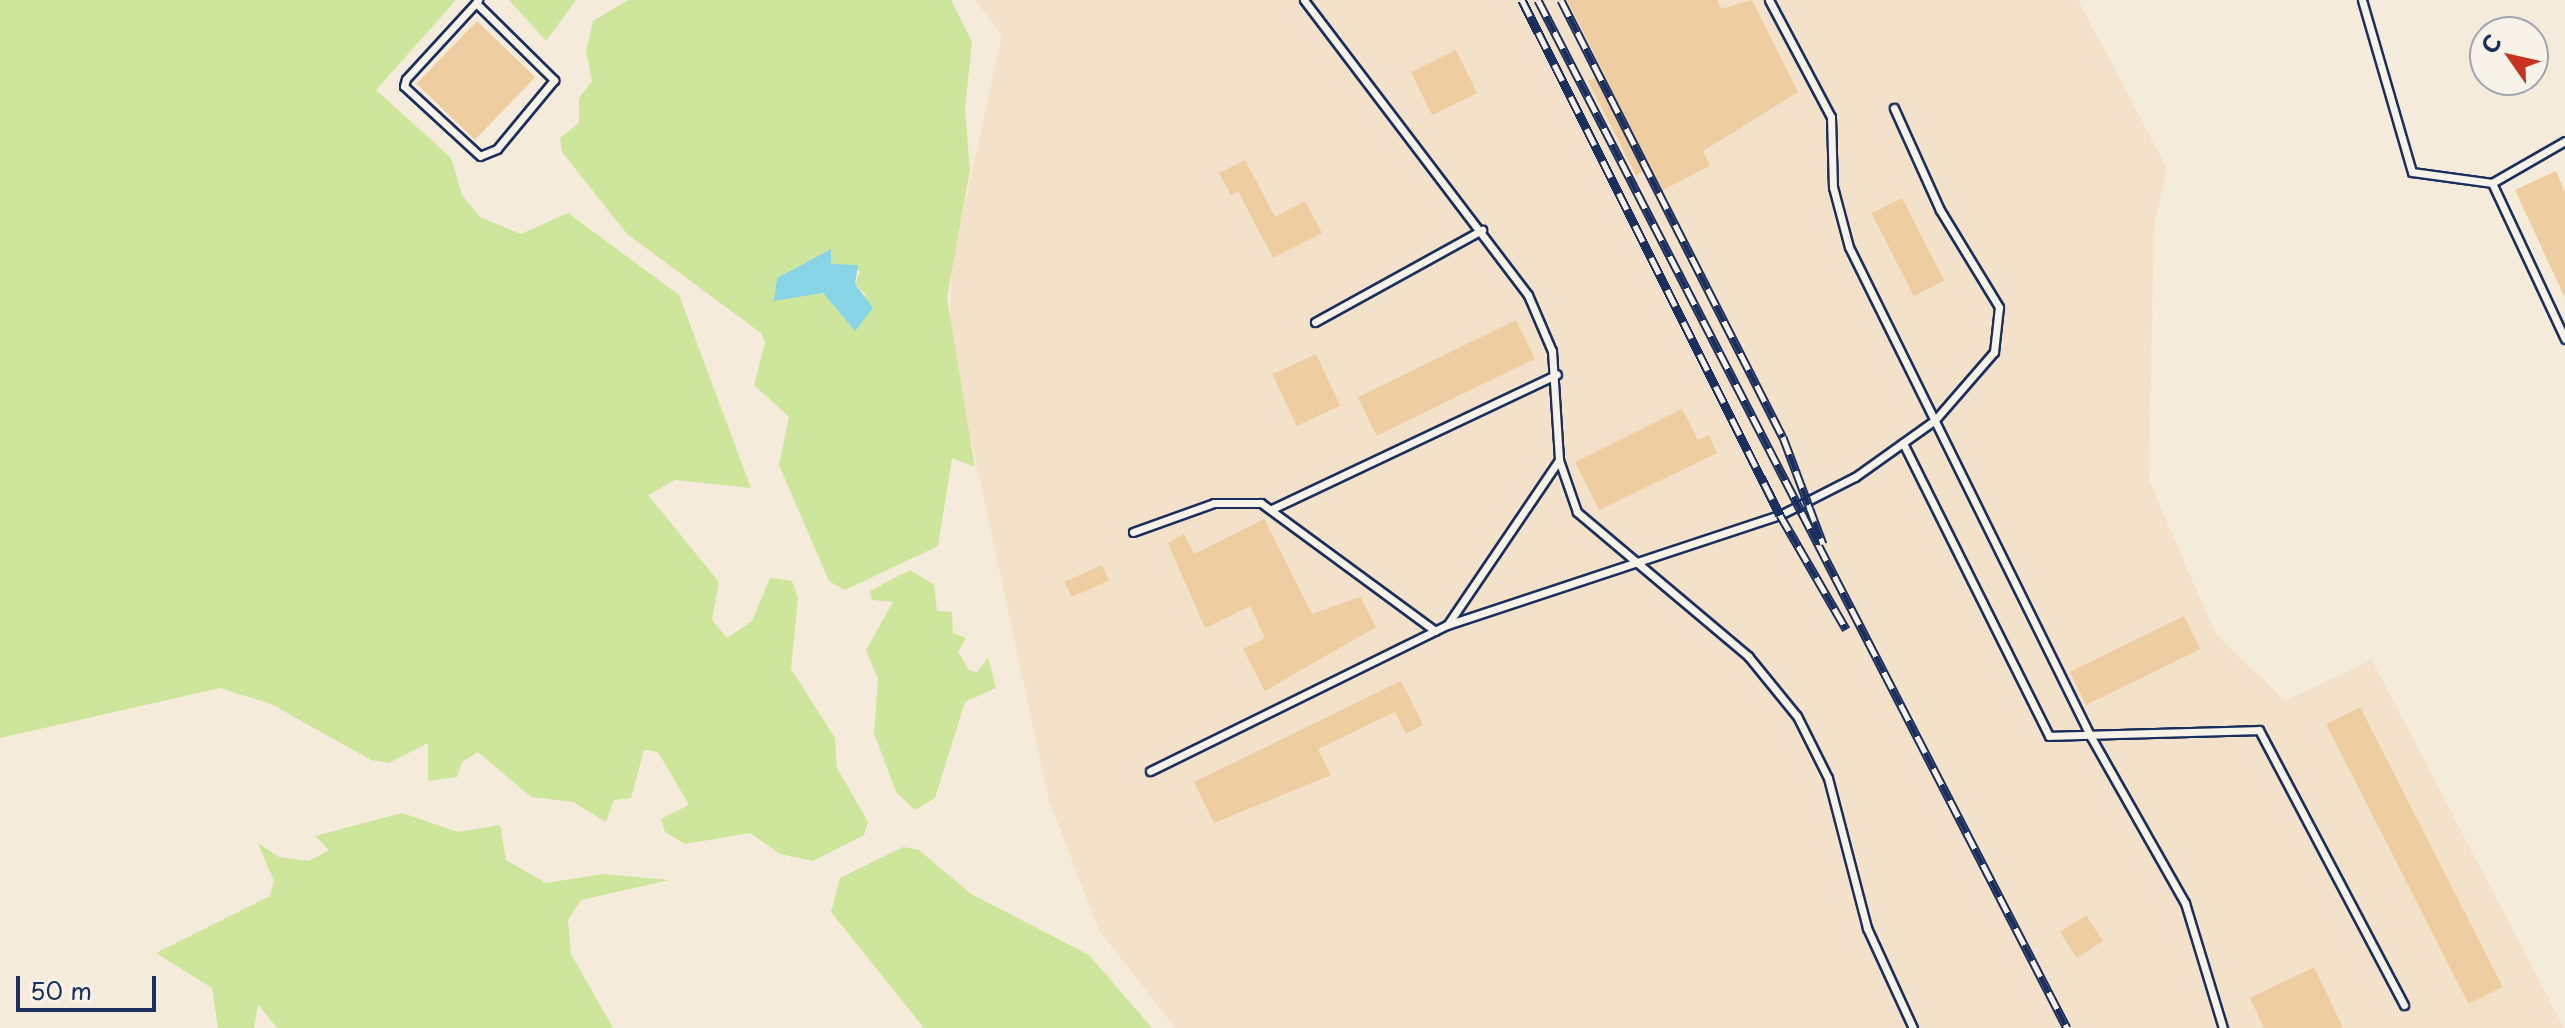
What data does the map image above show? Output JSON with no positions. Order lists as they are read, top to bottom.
{
  "scale_bar": "50 m",
  "north": "top left"
}
